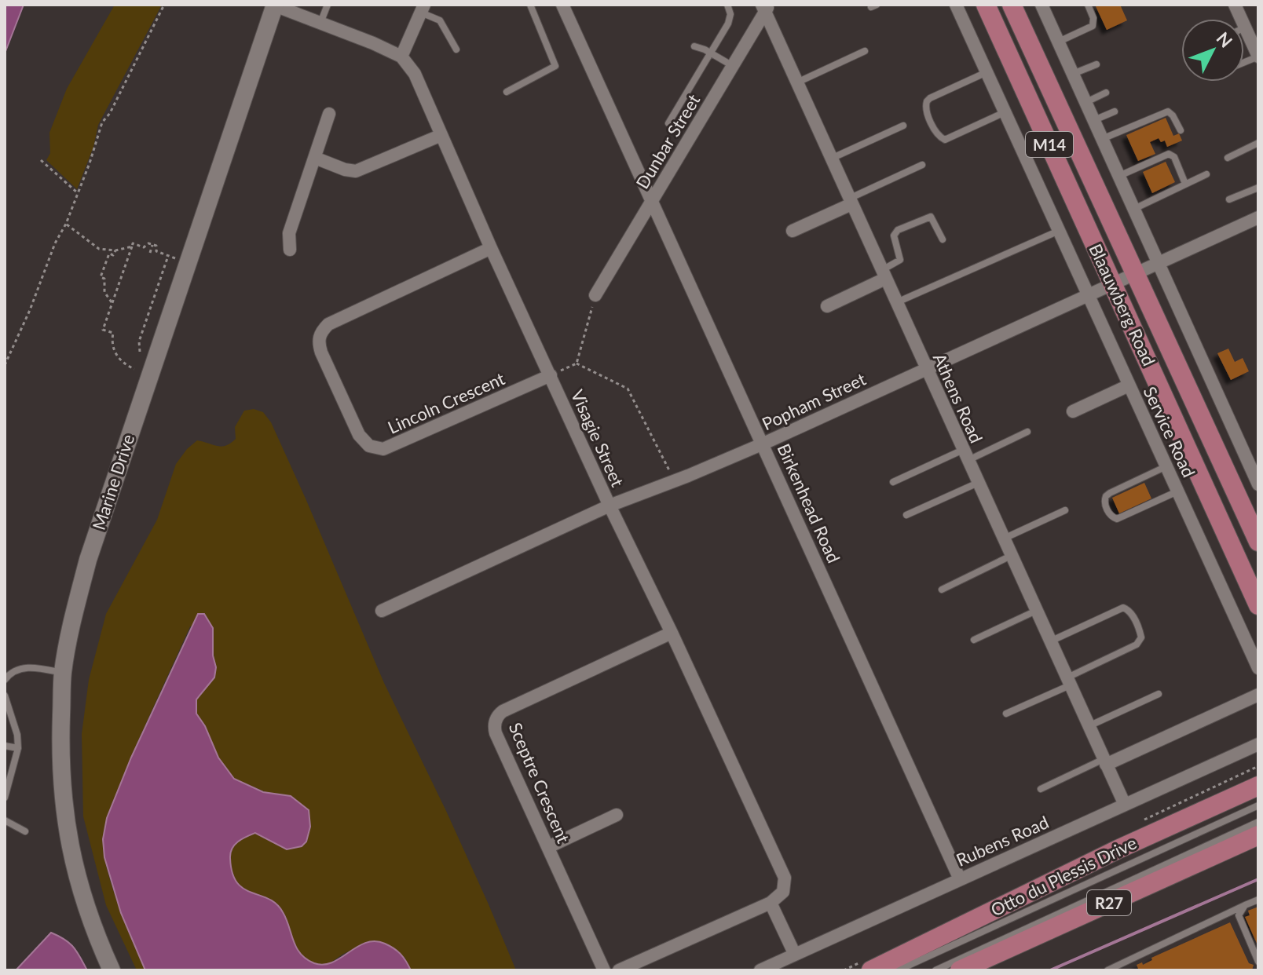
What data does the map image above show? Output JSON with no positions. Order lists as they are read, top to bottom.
{
  "streets": {
    "main road": [
      "M14",
      "Blaauwberg Road",
      "Marine Drive",
      "Otto du Plessis Drive",
      "R27"
    ],
    "street": [
      "Dunbar Street",
      "Athens Road",
      "Popham Street",
      "Lincoln Crescent",
      "Service Road",
      "Visagie Street",
      "Birkenhead Road",
      "Sceptre Crescent",
      "Rubens Road"
    ]
  },
  "crossings": [
    ["Dunbar Street", "Athens Road"],
    ["Dunbar Street", "Birkenhead Road"],
    ["Blaauwberg Road", "Popham Street"],
    ["Athens Road", "Popham Street"],
    ["Athens Road", "Rubens Road"],
    ["Popham Street", "Service Road"],
    ["Popham Street", "Visagie Street"],
    ["Popham Street", "Birkenhead Road"],
    ["Lincoln Crescent", "Visagie Street"],
    ["Visagie Street", "Sceptre Crescent"],
    ["Birkenhead Road", "Rubens Road"]
  ],
  "north": "top right"
}
